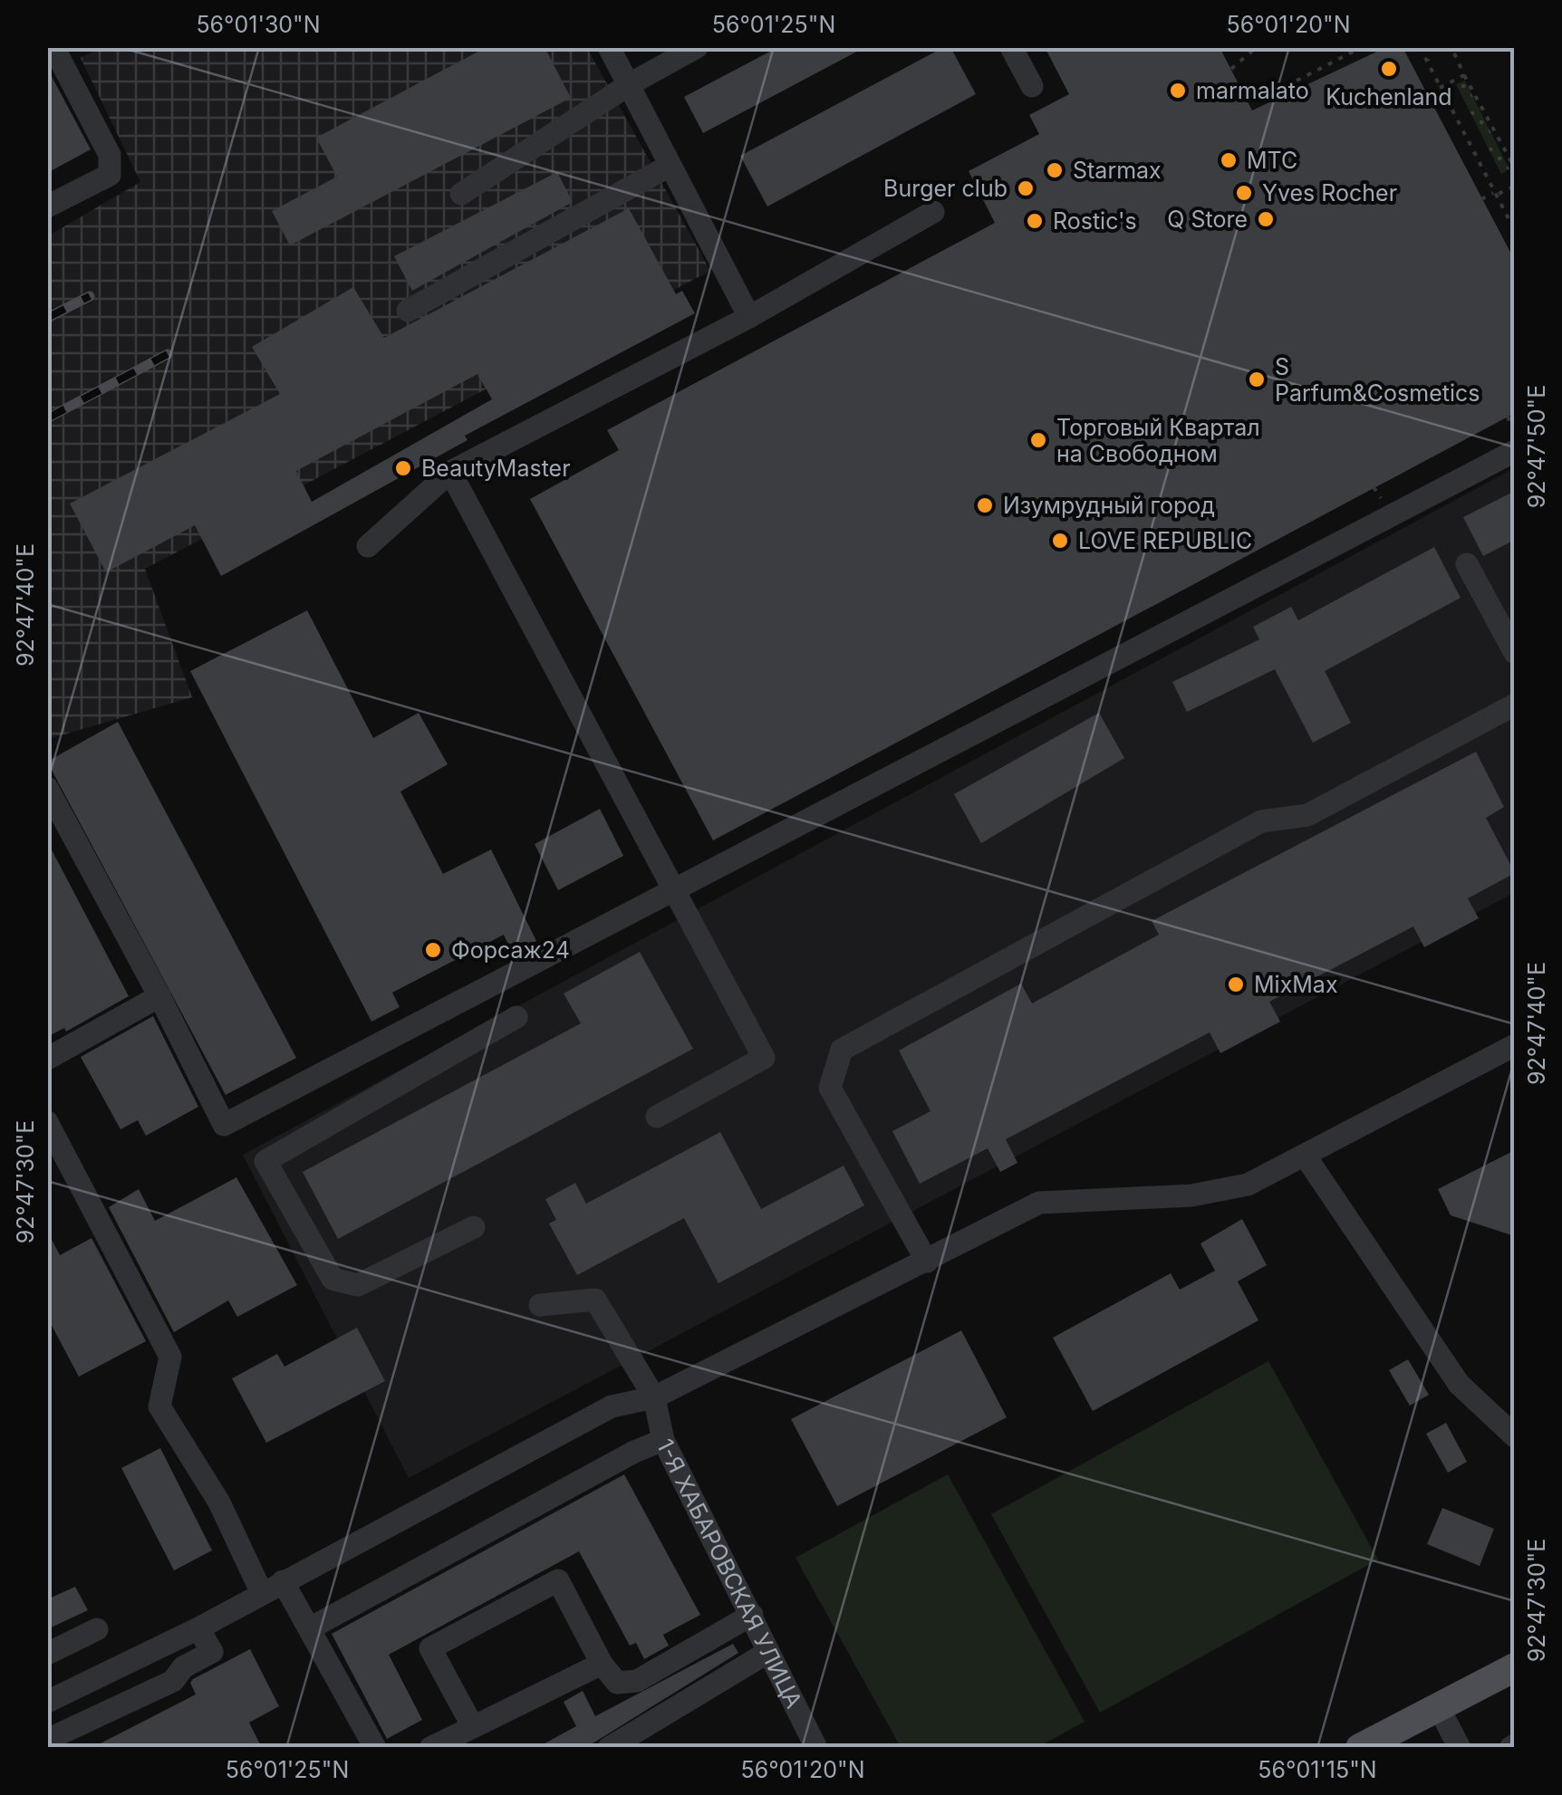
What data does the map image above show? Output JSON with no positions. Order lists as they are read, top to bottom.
{
  "streets": {
    "street": ["1-Я ХАБАРОВСКАЯ УЛИЦА"]
  },
  "places": [
    "Kuchenland",
    "marmalato",
    "МТС",
    "Starmax",
    "Burger club",
    "Yves Rocher",
    "Q Store",
    "Rostic's",
    "S Parfum&Cosmetics",
    "Торговый Квартал на Свободном",
    "BeautyMaster",
    "Изумрудный город",
    "LOVE REPUBLIC",
    "Форсаж24",
    "MixMax"
  ],
  "coordinates": [
    "56°01'30\"N",
    "56°01'25\"N",
    "56°01'20\"N",
    "92°47'50\"E",
    "92°47'40\"E",
    "92°47'30\"E",
    "56°01'15\"N"
  ]
}
